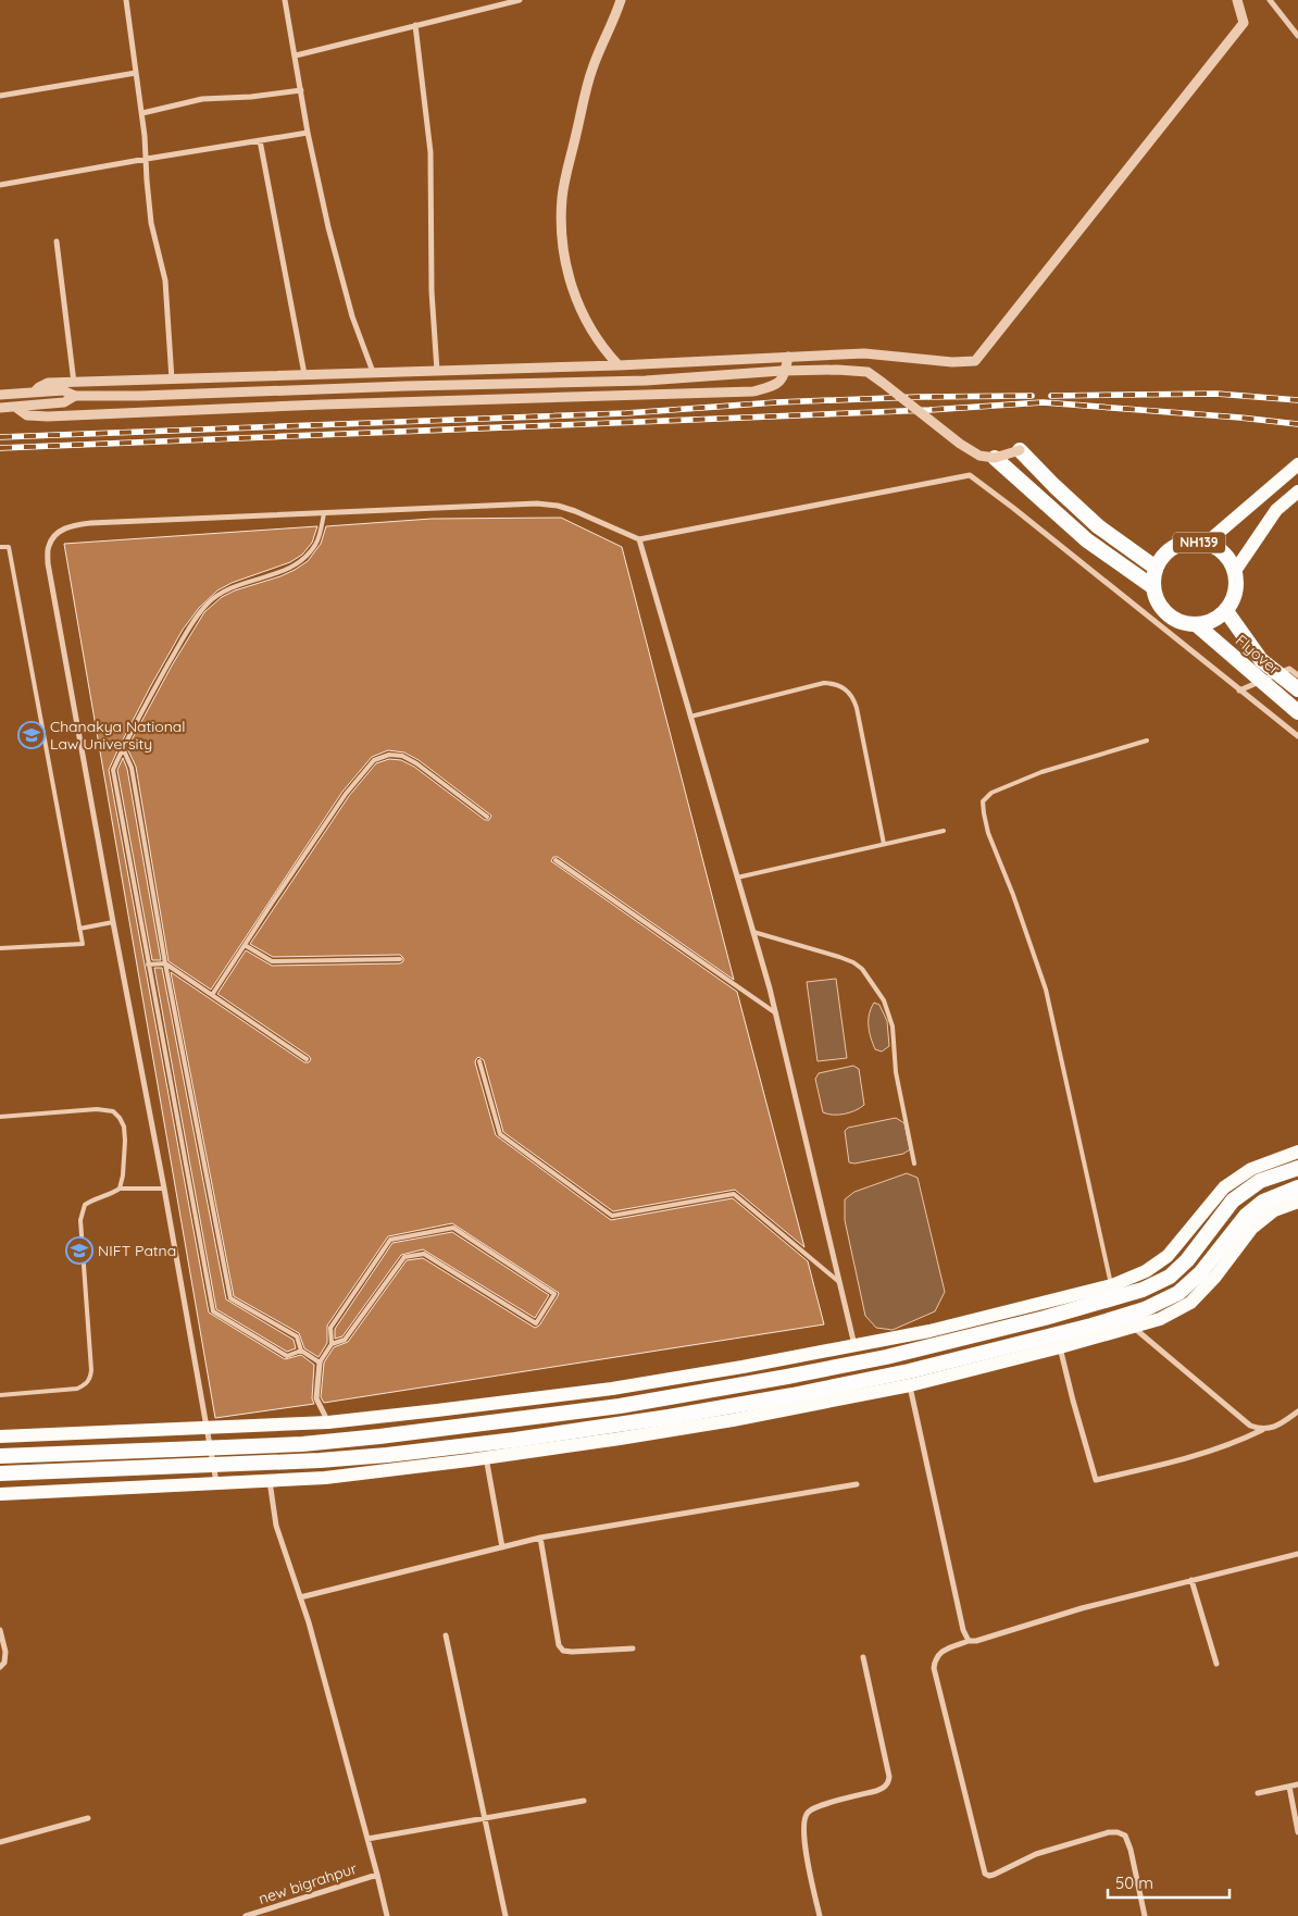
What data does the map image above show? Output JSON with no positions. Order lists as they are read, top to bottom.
{
  "streets": {
    "highway": ["NH139", "Flyover"],
    "street": ["new bigrahpur"]
  },
  "crossings": [
    ["NH139", "Flyover"]
  ],
  "places": {
    "school or university": ["Chanakya National Law University", "NIFT Patna"]
  },
  "scale_bar": "50 m"
}
